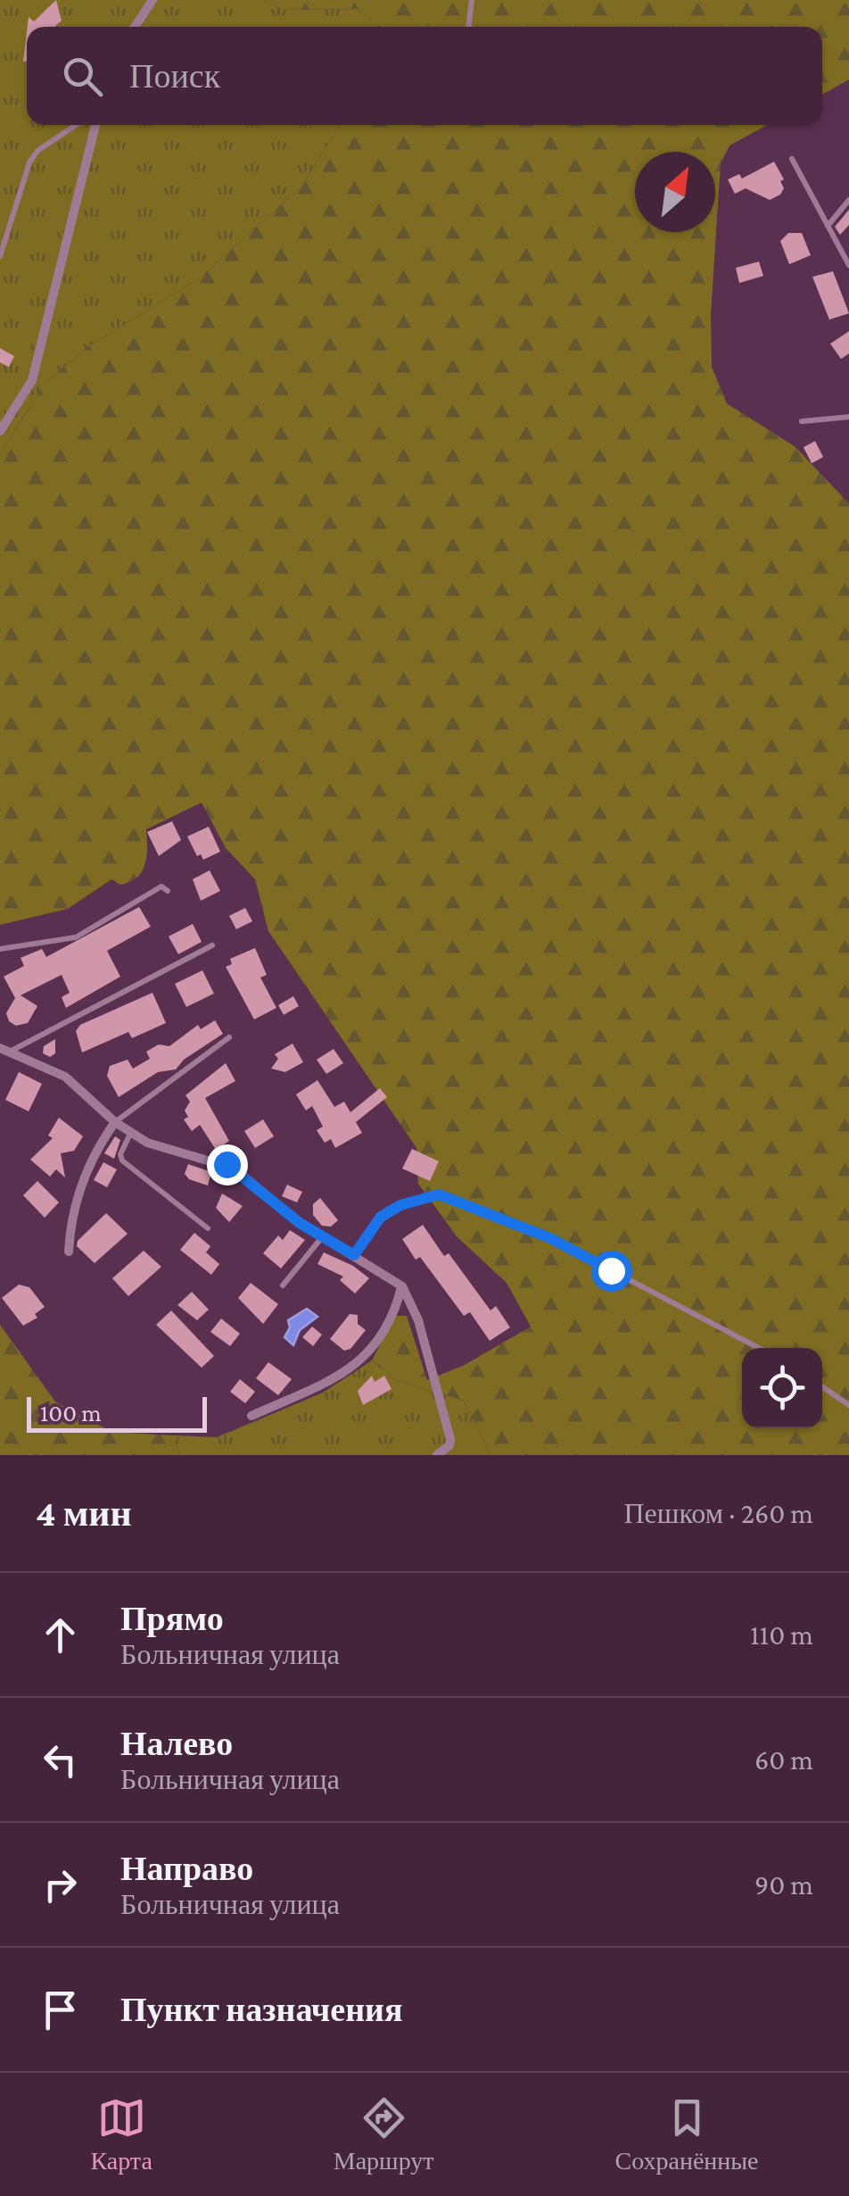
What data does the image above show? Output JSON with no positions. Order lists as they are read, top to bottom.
{
  "scale_bar": "100 m",
  "north": "top right",
  "page": {
    "search": "Поиск",
    "scale": "100 m",
    "heading": ["4 мин", "Пешком · 260 m"],
    "list": [
      ["Прямо", "Больничная улица", "110 m"],
      ["Налево", "Больничная улица", "60 m"],
      ["Направо", "Больничная улица", "90 m"],
      "Пункт назначения"
    ],
    "nav": ["Карта", "Маршрут", "Сохранённые"]
  }
}
